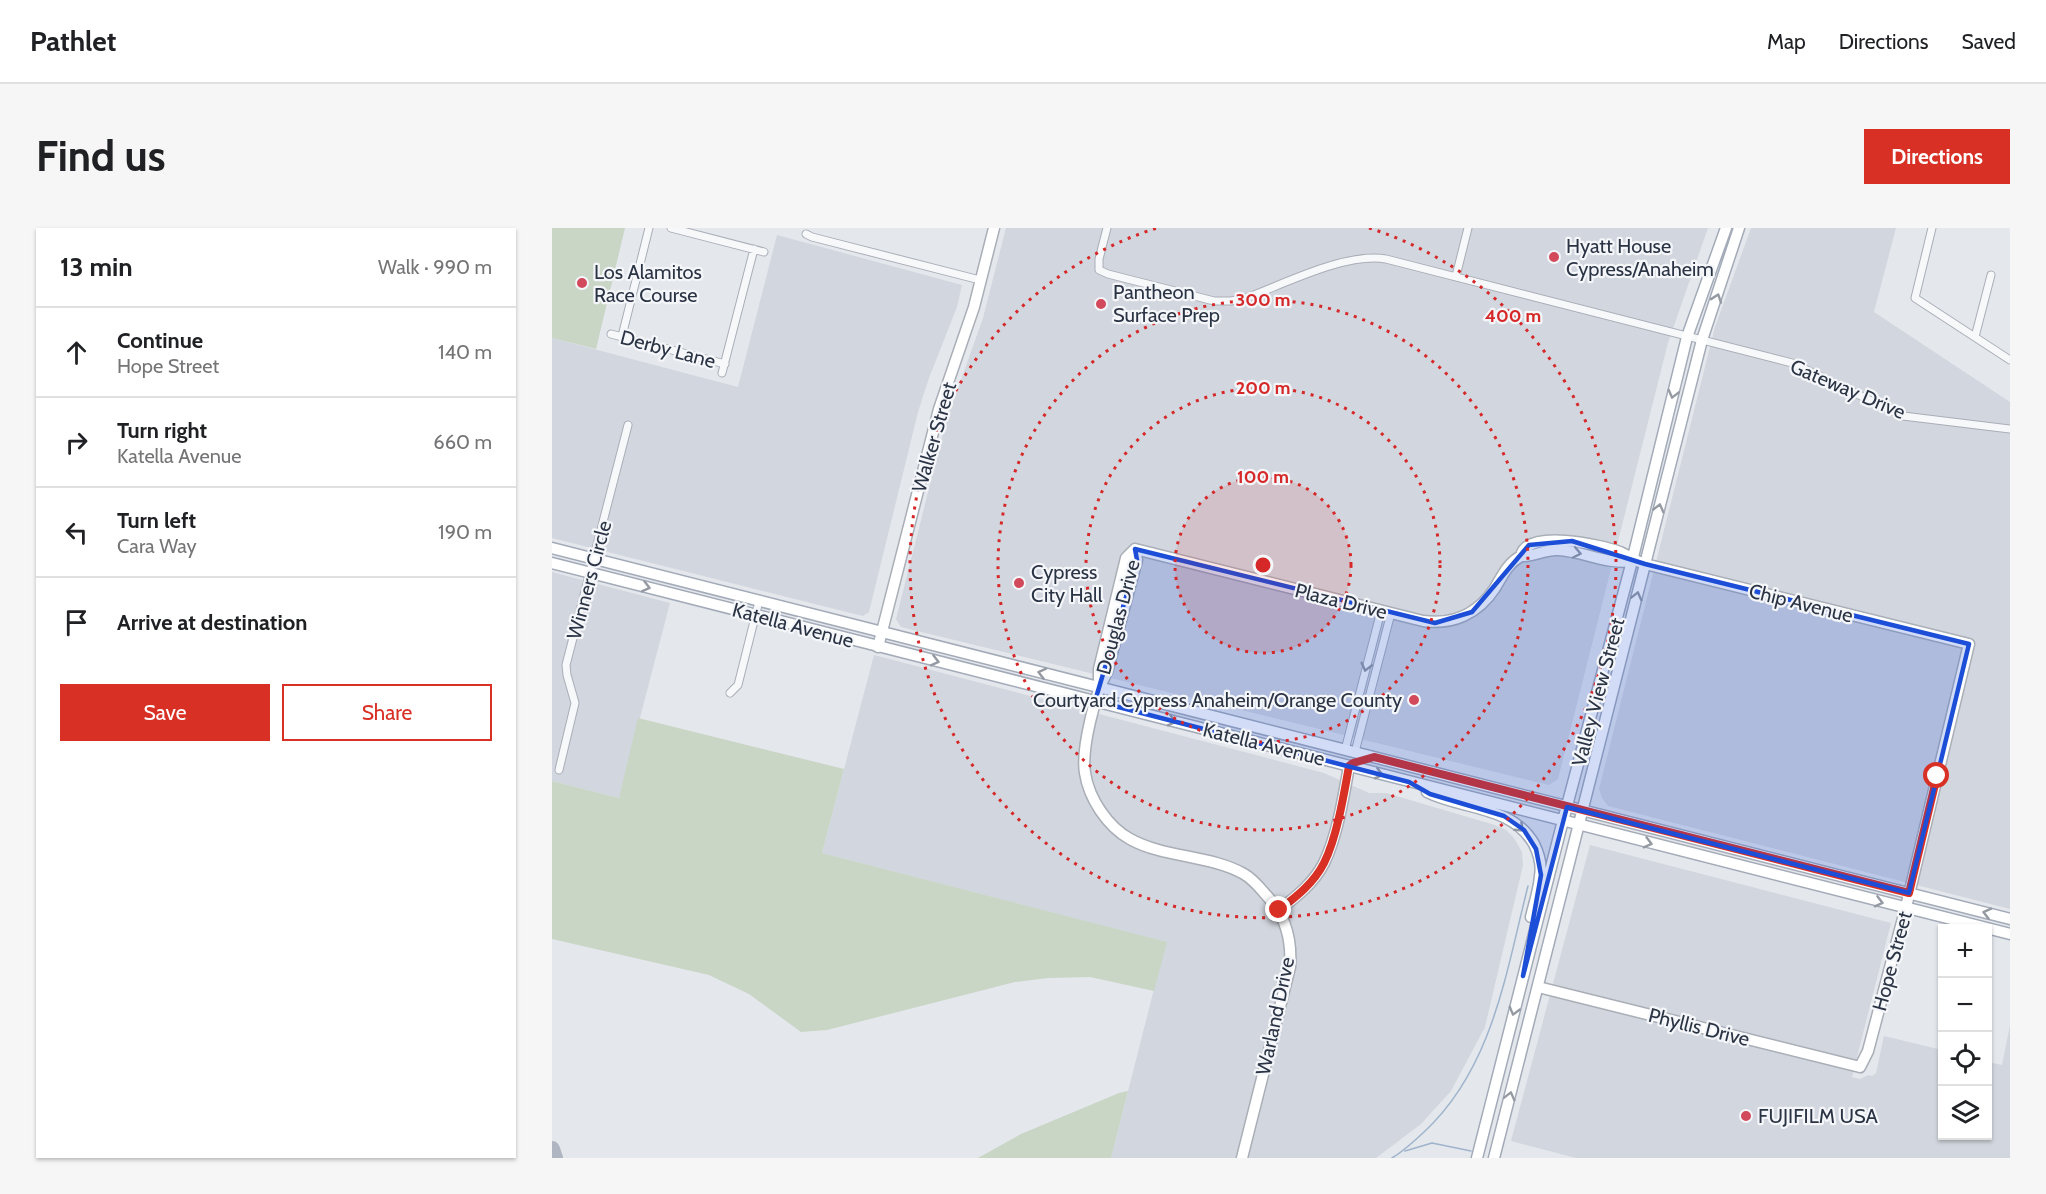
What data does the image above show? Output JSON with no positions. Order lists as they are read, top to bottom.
{
  "streets": {
    "main road": [
      "Walker Street",
      "Plaza Drive",
      "Chip Avenue",
      "Douglas Drive",
      "Katella Avenue",
      "Valley View Street",
      "Hope Street",
      "Warland Drive",
      "Phyllis Drive"
    ],
    "street": ["Derby Lane", "Gateway Drive", "Winners Circle"]
  },
  "crossings": [
    ["Gateway Drive", "Valley View Street"],
    ["Walker Street", "Katella Avenue"],
    ["Winners Circle", "Katella Avenue"],
    ["Plaza Drive", "Chip Avenue"],
    ["Plaza Drive", "Douglas Drive"],
    ["Plaza Drive", "Valley View Street"],
    ["Chip Avenue", "Valley View Street"],
    ["Chip Avenue", "Hope Street"],
    ["Douglas Drive", "Katella Avenue"],
    ["Douglas Drive", "Warland Drive"],
    ["Katella Avenue", "Valley View Street"],
    ["Katella Avenue", "Hope Street"],
    ["Katella Avenue", "Warland Drive"],
    ["Valley View Street", "Phyllis Drive"],
    ["Hope Street", "Phyllis Drive"]
  ],
  "places": [
    "Hyatt House Cypress/Anaheim",
    "Los Alamitos Race Course",
    "Pantheon Surface Prep",
    "Cypress City Hall",
    "Courtyard Cypress Anaheim/Orange County",
    "FUJIFILM USA"
  ],
  "page": {
    "header": "Pathlet",
    "nav": ["Map", "Directions", "Saved"],
    "buttons": [
      "Directions",
      ["Save", "Share"]
    ],
    "title": "Find us",
    "heading": ["13 min", "Walk · 990 m"],
    "list": [
      ["Continue", "Hope Street", "140 m"],
      ["Turn right", "Katella Avenue", "660 m"],
      ["Turn left", "Cara Way", "190 m"],
      "Arrive at destination"
    ],
    "map_buttons": ["+", "−"]
  },
  "rings": [
    "300 m",
    "400 m",
    "200 m",
    "100 m"
  ]
}
